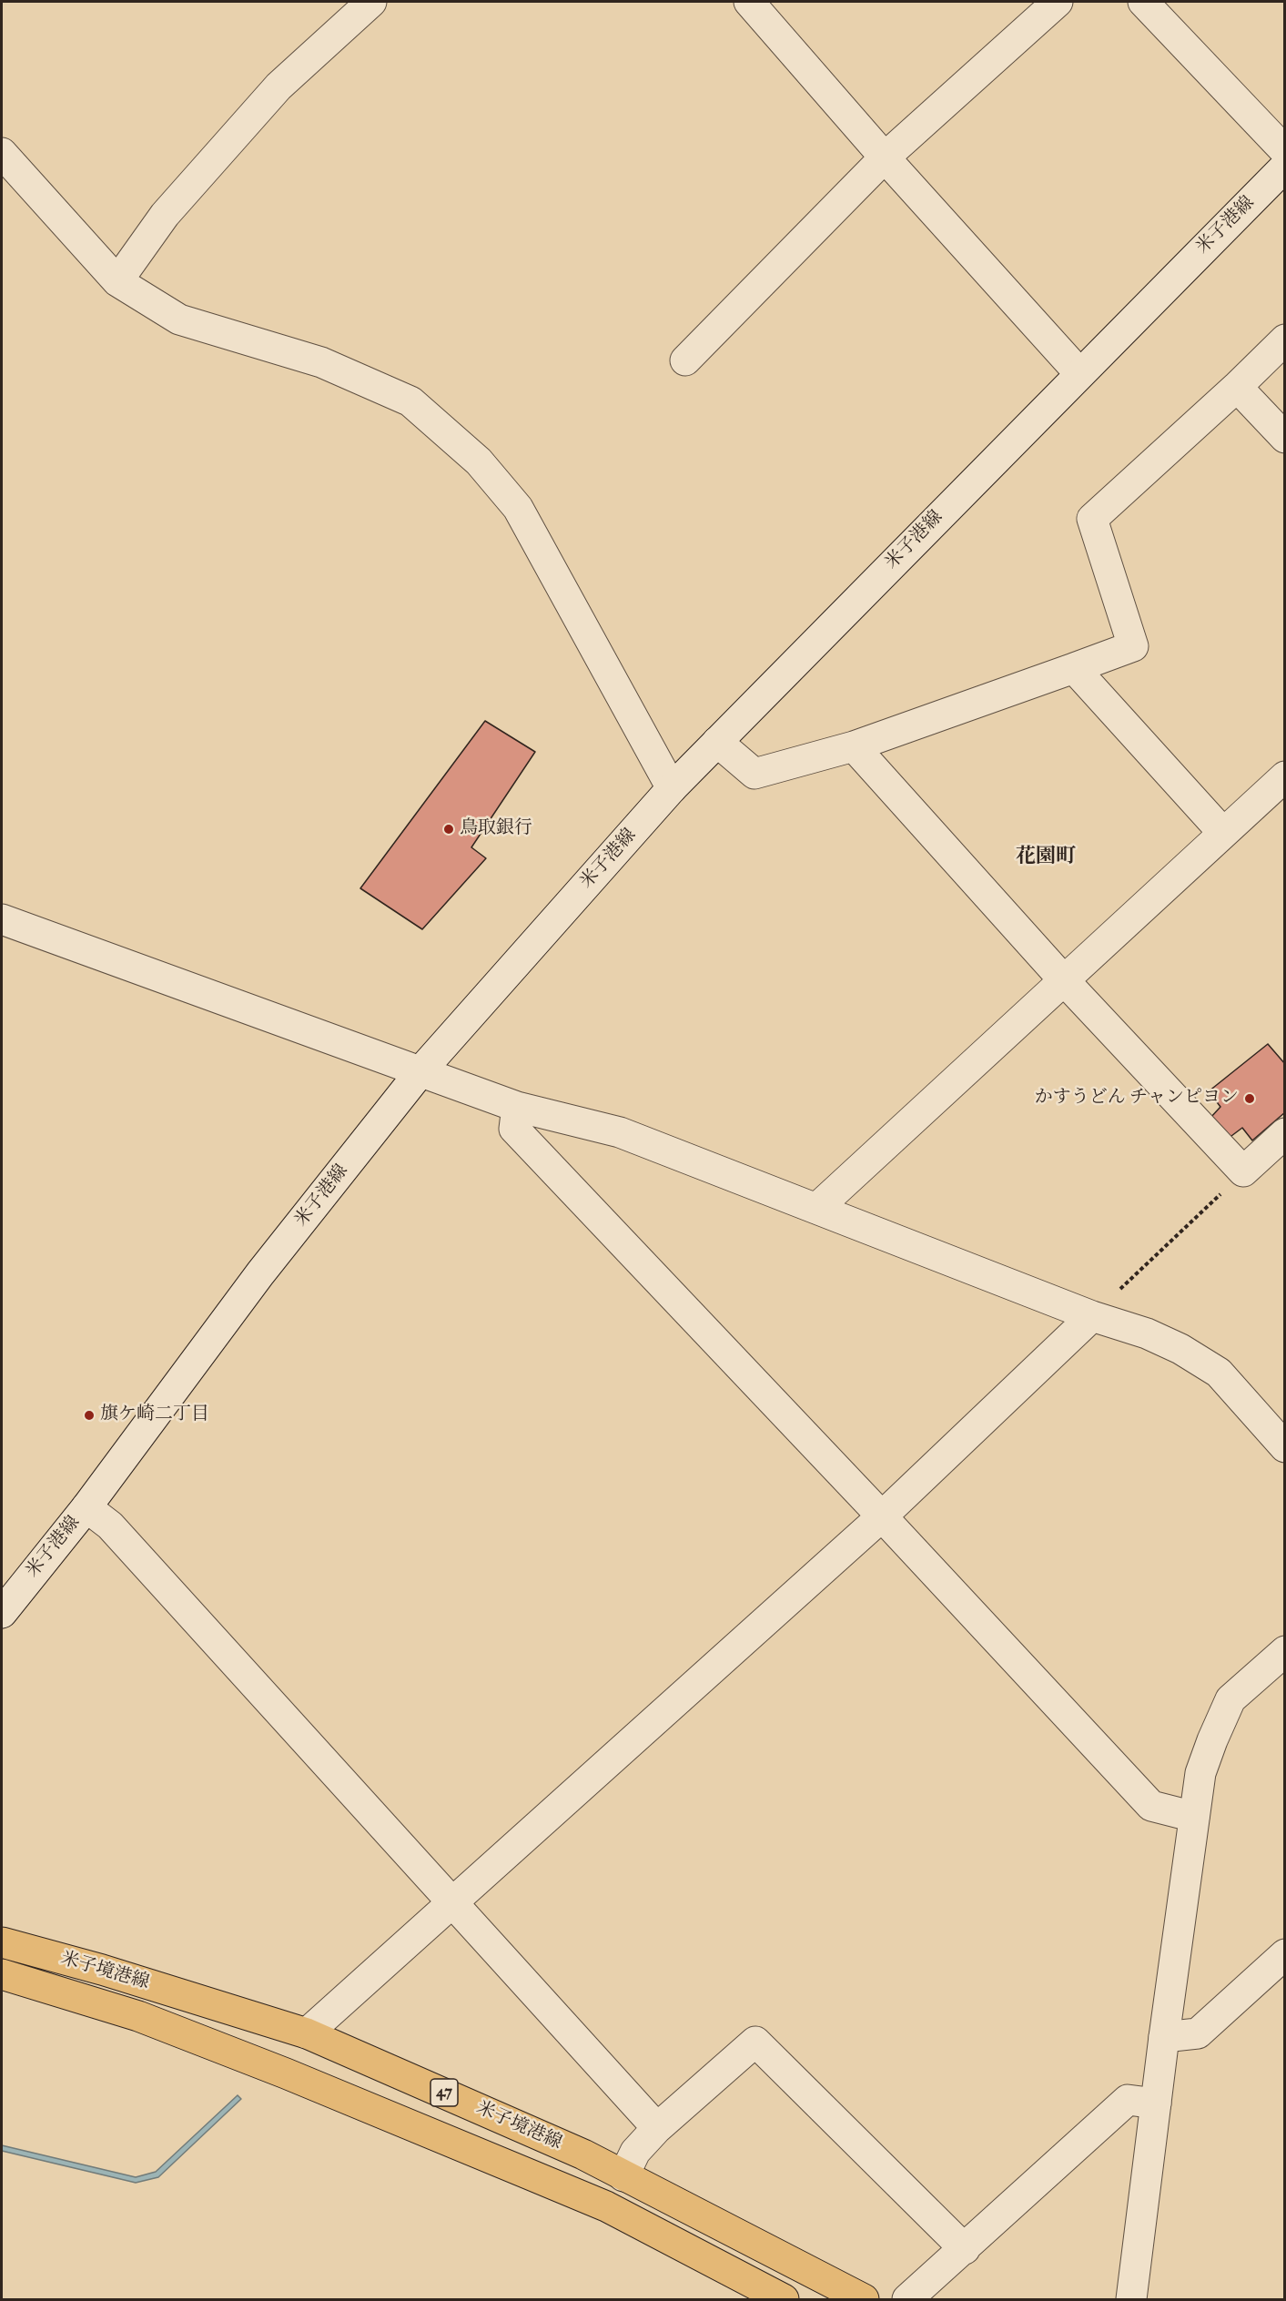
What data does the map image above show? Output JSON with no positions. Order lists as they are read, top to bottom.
{
  "streets": {
    "main road": ["米子境港線", "47"],
    "street": ["米子港線"]
  },
  "districts": ["花園町"],
  "places": ["鳥取銀行", "かすうどん チャンピヨン", "旗ケ崎二丁目"]
}
